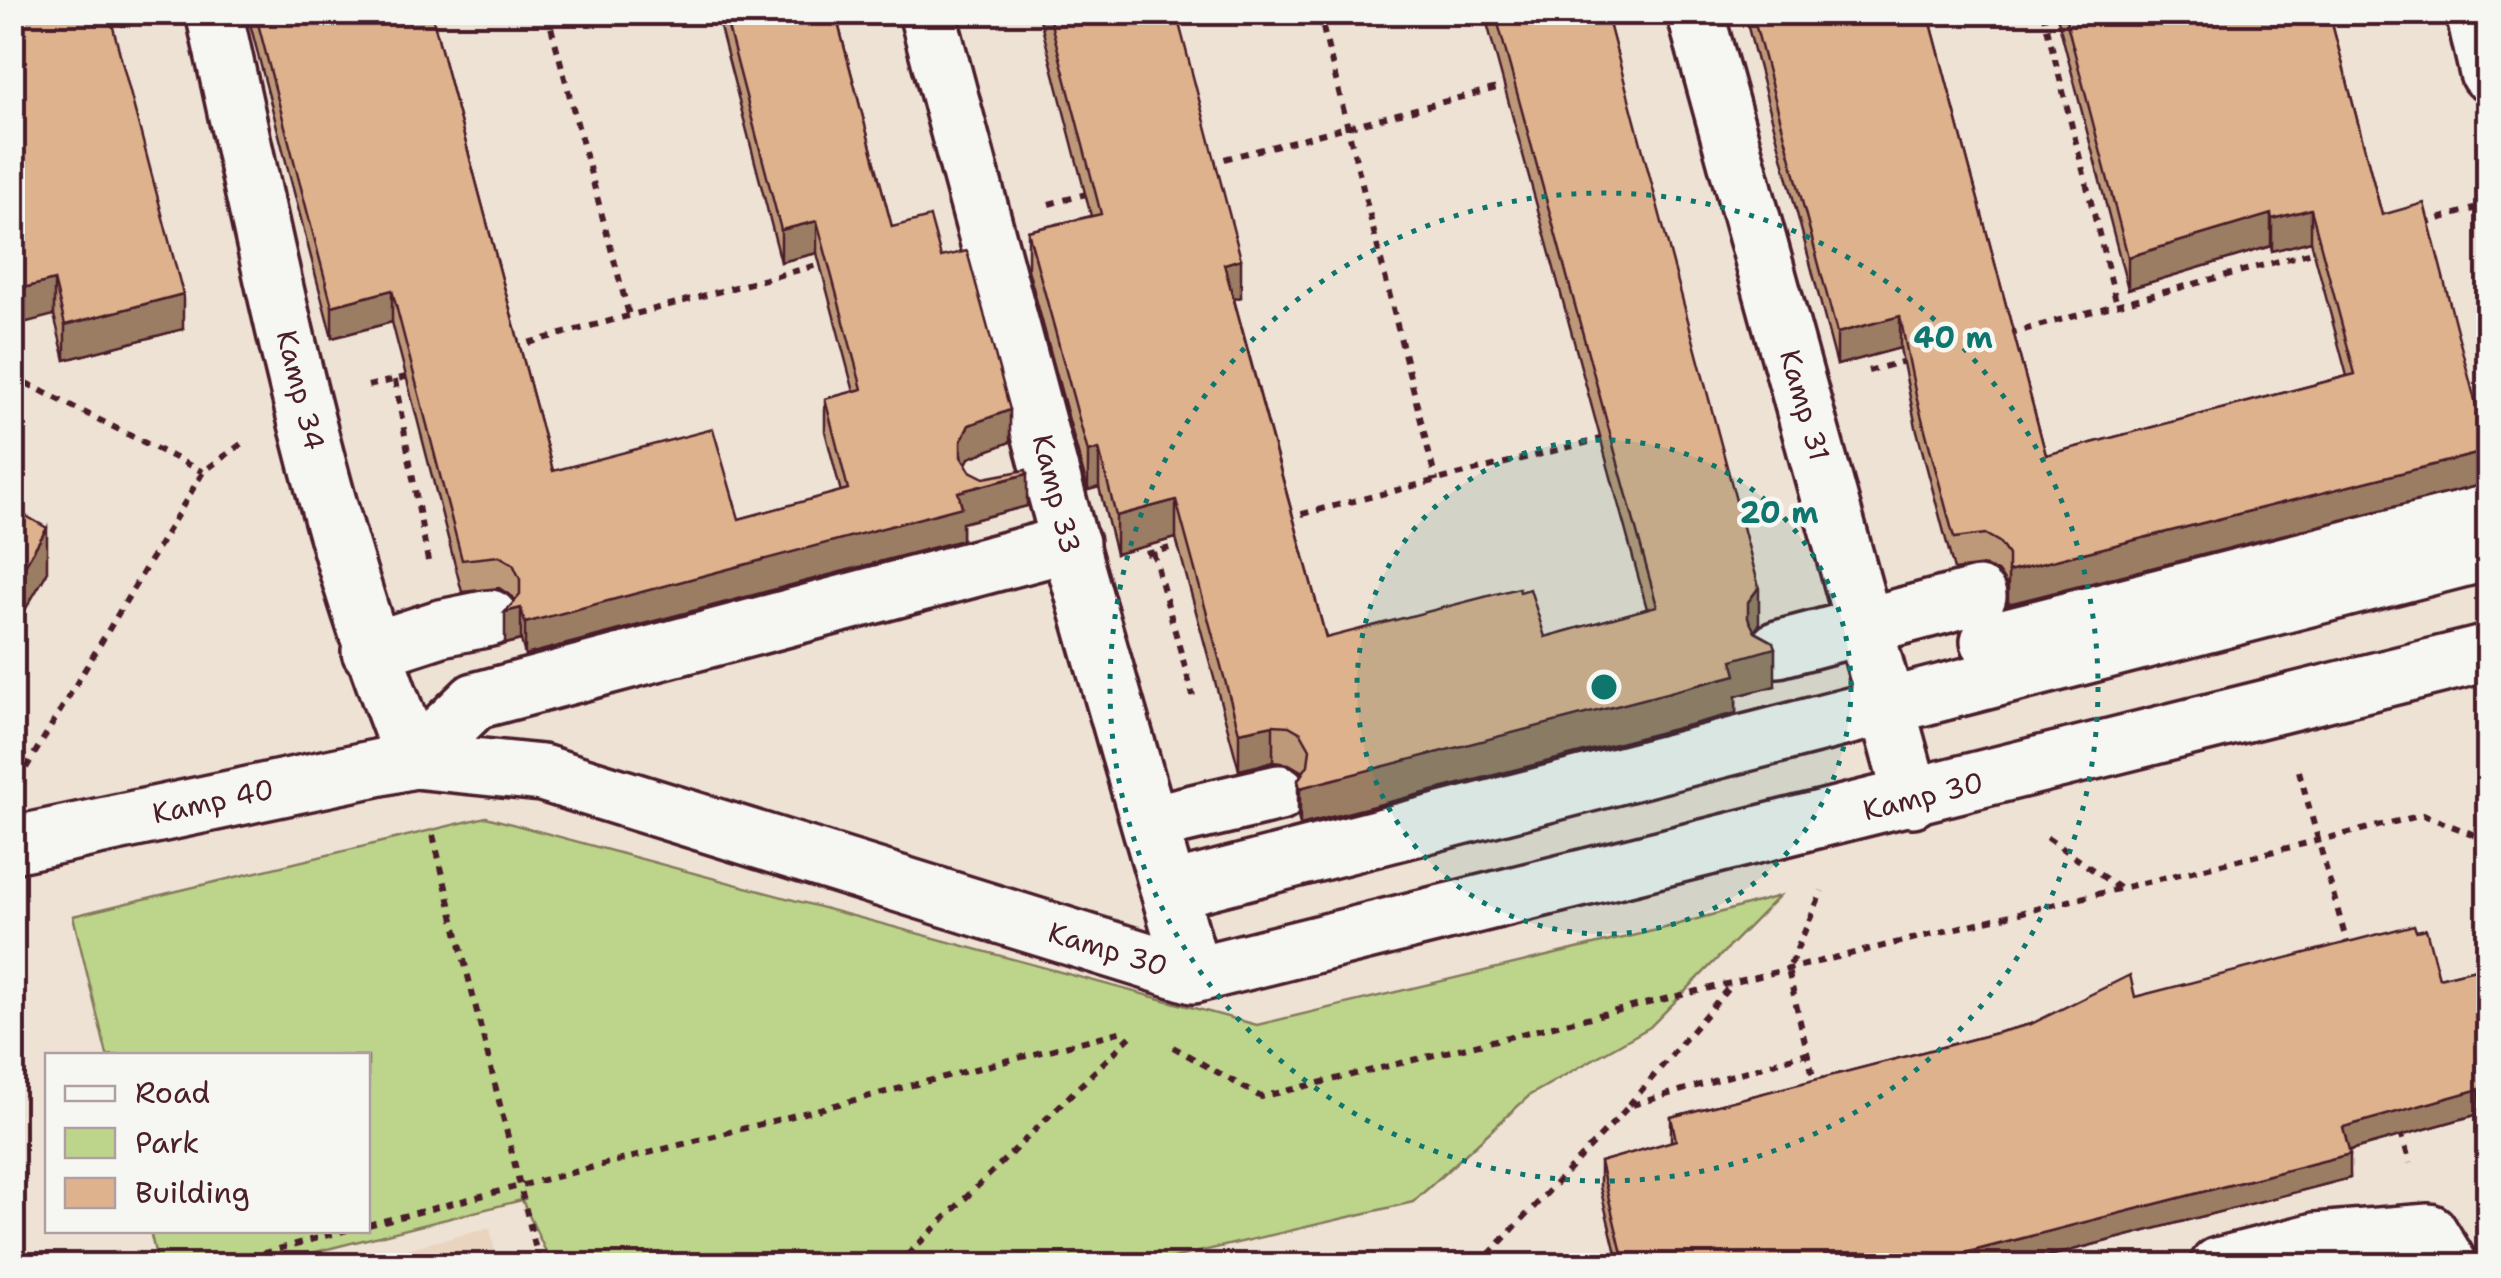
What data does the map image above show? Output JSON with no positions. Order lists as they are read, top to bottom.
{
  "streets": {
    "street": [
      "Kamp 34",
      "Kamp 31",
      "Kamp 33",
      "Kamp 30",
      "Kamp 40"
    ]
  },
  "crossings": [
    ["Kamp 34", "Kamp 30"],
    ["Kamp 34", "Kamp 40"],
    ["Kamp 31", "Kamp 30"],
    ["Kamp 33", "Kamp 30"],
    ["Kamp 30", "Kamp 40"]
  ],
  "legend": ["Road", "Park", "Building"],
  "rings": ["40 m", "20 m"]
}
